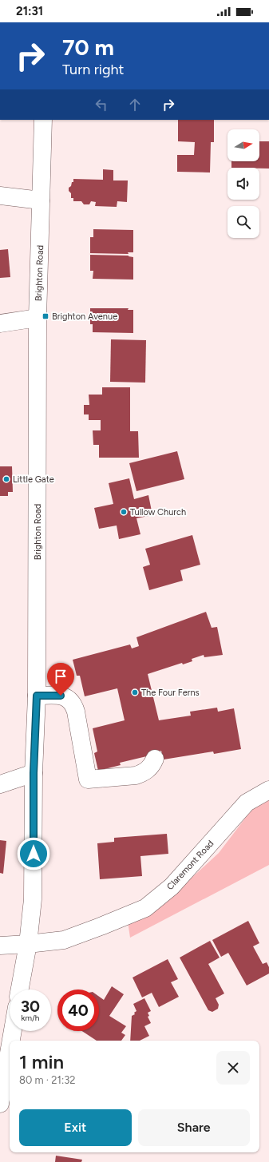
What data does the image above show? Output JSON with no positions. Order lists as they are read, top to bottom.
{
  "streets": {
    "street": ["Brighton Road", "Claremont Road"]
  },
  "crossings": [
    ["Brighton Road", "Claremont Road"]
  ],
  "places": {
    "transit": ["Brighton Avenue"],
    "other": ["Little Gate", "Tullow Church", "The Four Ferns"]
  },
  "north": "right",
  "page": {
    "status": "21:31",
    "turn": ["70 m", "Turn right"],
    "speed": "30 km/h",
    "limit": "40",
    "heading": ["1 min", "80 m · 21:32"],
    "buttons": ["Exit", "Share"]
  }
}
